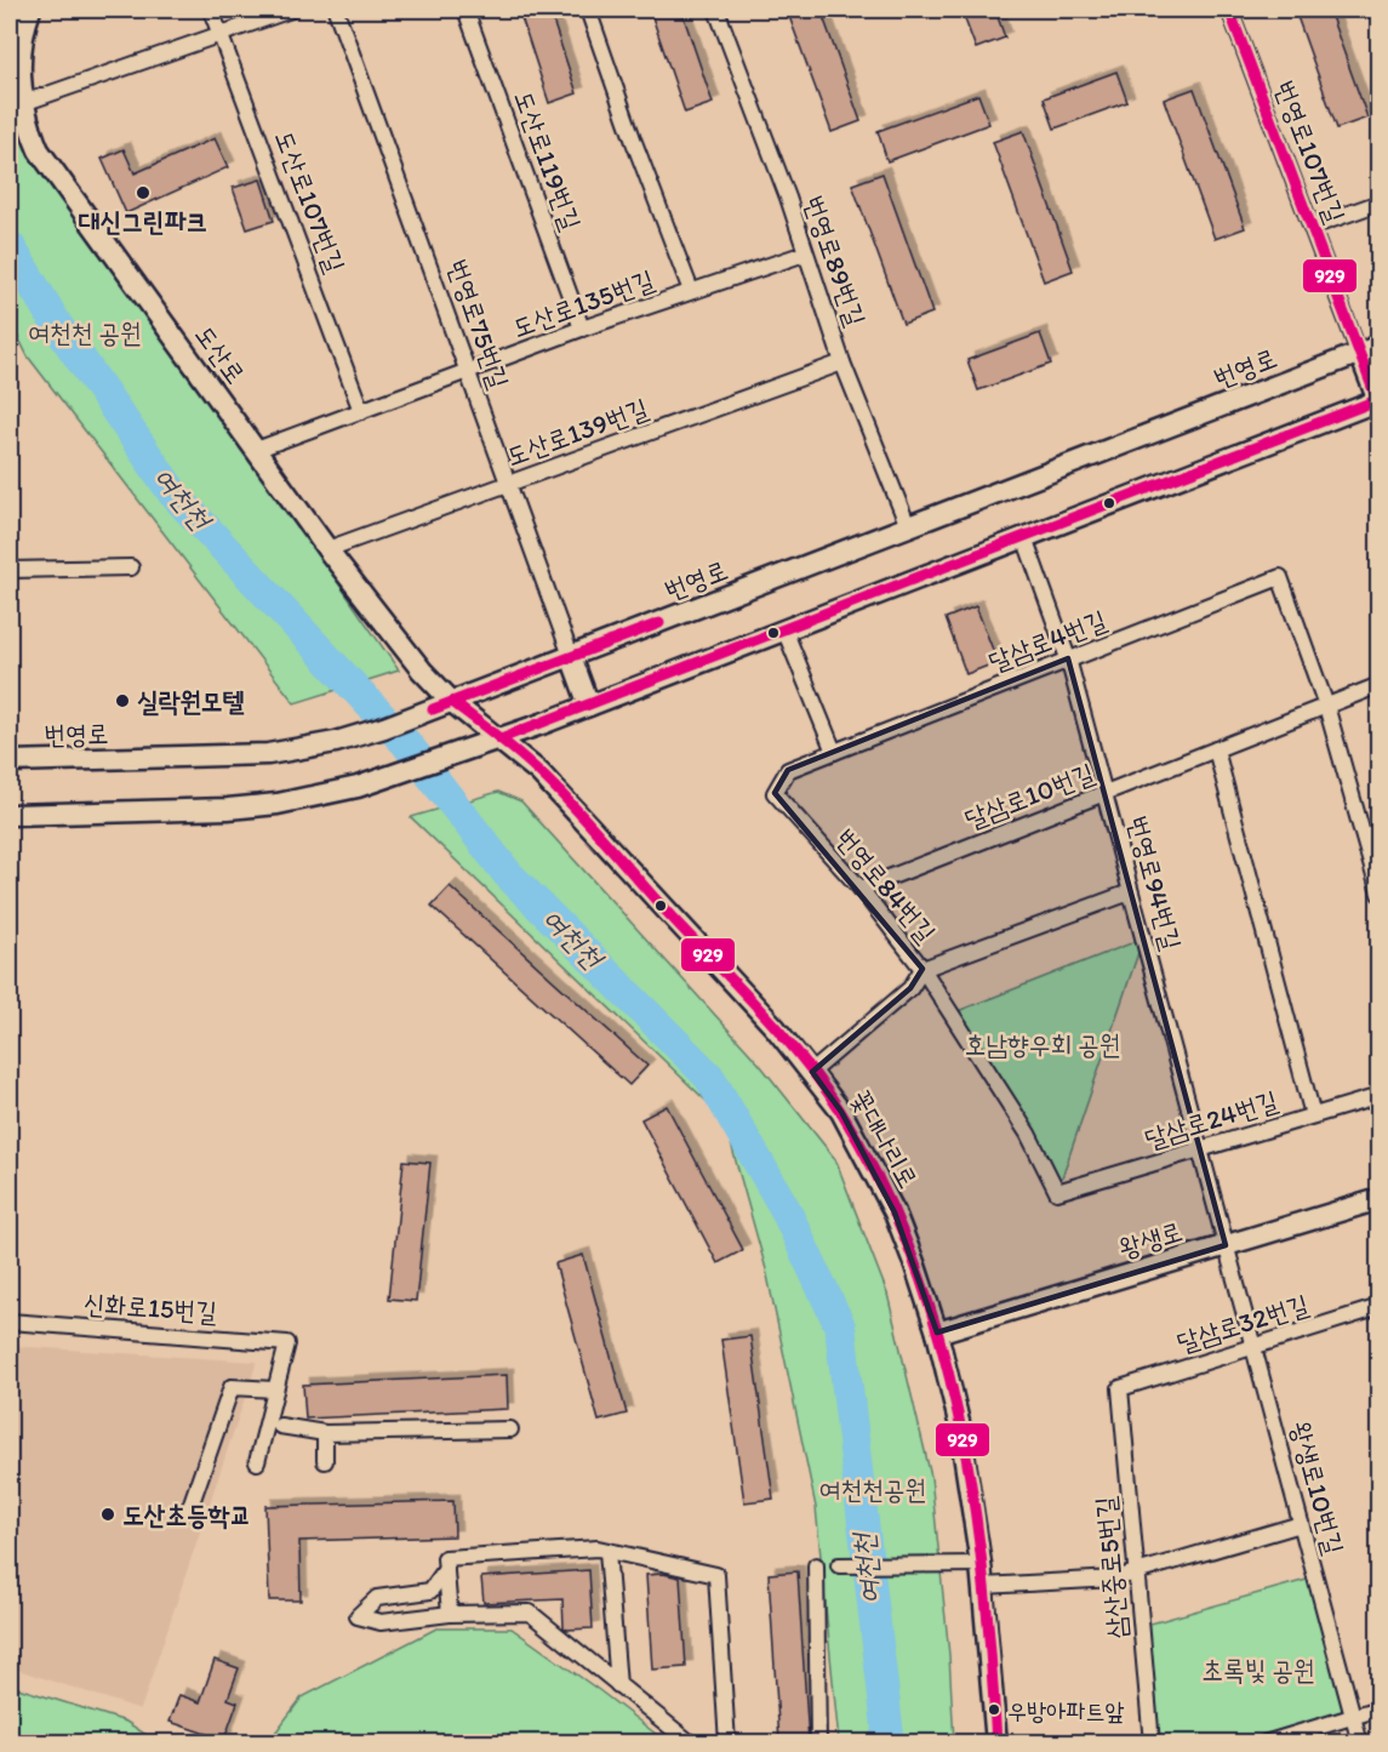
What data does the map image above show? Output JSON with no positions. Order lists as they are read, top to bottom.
{
  "streets": {
    "main road": [
      "도산로",
      "번영로",
      "꽃대나리로",
      "왕생로"
    ],
    "street": [
      "번영로107번길",
      "도산로119번길",
      "도산로107번길",
      "번영로89번길",
      "도산로135번길",
      "번영로75번길",
      "도산로139번길",
      "달삼로4번길",
      "달삼로10번길",
      "번영로94번길",
      "번영로84번길",
      "달삼로24번길",
      "신화로15번길",
      "달삼로32번길",
      "왕생로10번길",
      "삼산중로5번길"
    ]
  },
  "crossings": [
    ["번영로107번길", "번영로"],
    ["도산로119번길", "도산로135번길"],
    ["도산로107번길", "도산로135번길"],
    ["번영로89번길", "도산로135번길"],
    ["번영로89번길", "번영로"],
    ["번영로89번길", "도산로139번길"],
    ["도산로135번길", "번영로75번길"],
    ["도산로135번길", "도산로"],
    ["번영로75번길", "번영로"],
    ["번영로75번길", "도산로139번길"],
    ["도산로", "번영로"],
    ["도산로", "도산로139번길"],
    ["도산로", "꽃대나리로"],
    ["번영로", "꽃대나리로"],
    ["달삼로4번길", "달삼로10번길"],
    ["달삼로4번길", "번영로94번길"],
    ["달삼로4번길", "번영로84번길"],
    ["달삼로10번길", "번영로94번길"],
    ["달삼로10번길", "번영로84번길"],
    ["번영로94번길", "달삼로24번길"],
    ["번영로94번길", "왕생로"],
    ["번영로94번길", "왕생로10번길"],
    ["번영로84번길", "달삼로24번길"],
    ["꽃대나리로", "왕생로"],
    ["왕생로", "왕생로10번길"],
    ["달삼로32번길", "왕생로10번길"],
    ["달삼로32번길", "삼산중로5번길"]
  ],
  "water": ["여천천"],
  "parks": [
    "여천천 공원",
    "호남향우회 공원",
    "여천천공원",
    "초록빛 공원"
  ],
  "places": [
    "대신그린파크",
    "실락원모텔",
    "도산초등학교",
    "우방아파트앞"
  ],
  "lines": ["transit line 929"]
}
